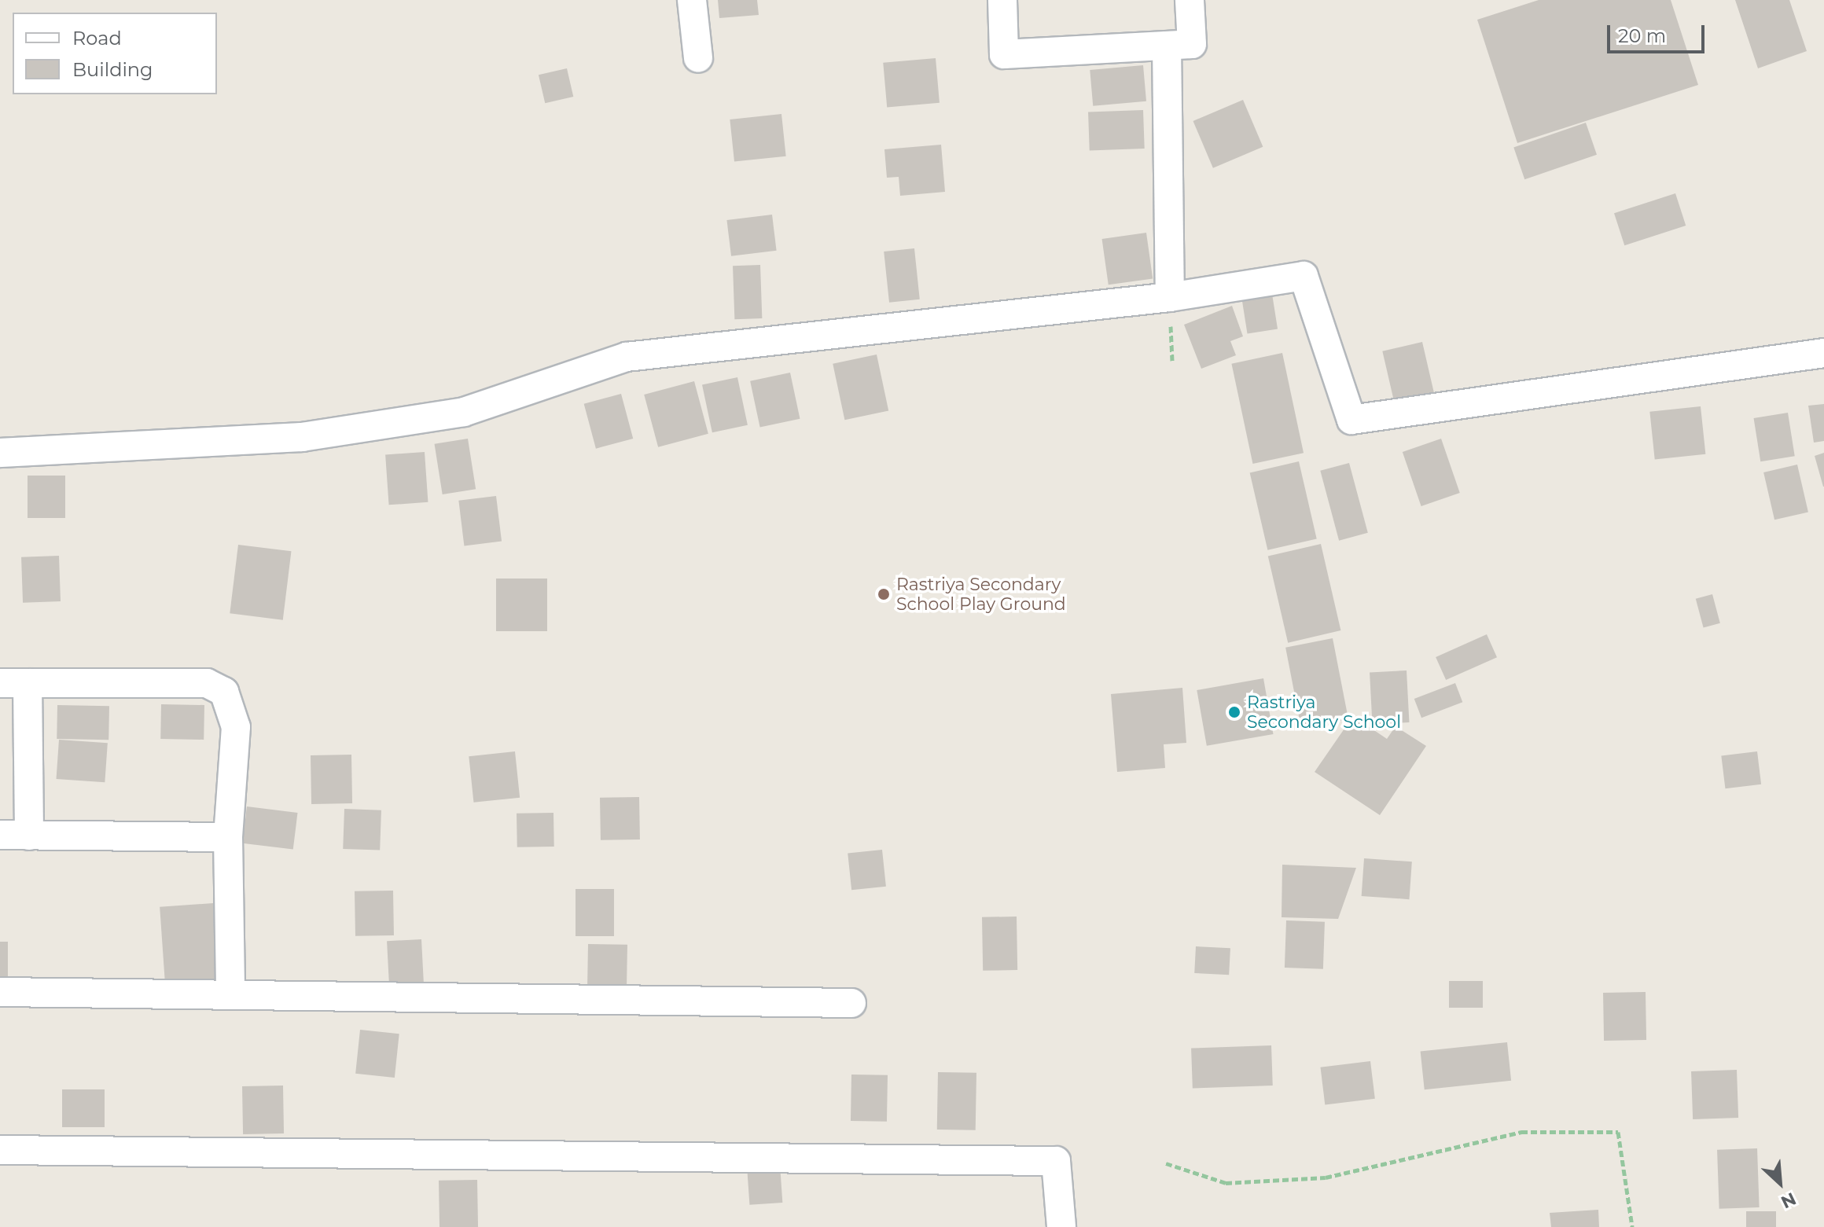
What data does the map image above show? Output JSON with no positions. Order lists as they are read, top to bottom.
{
  "places": ["Rastriya Secondary School Play Ground", "Rastriya Secondary School"],
  "legend": ["Road", "Building"],
  "scale_bar": "20 m",
  "north": "bottom right"
}
